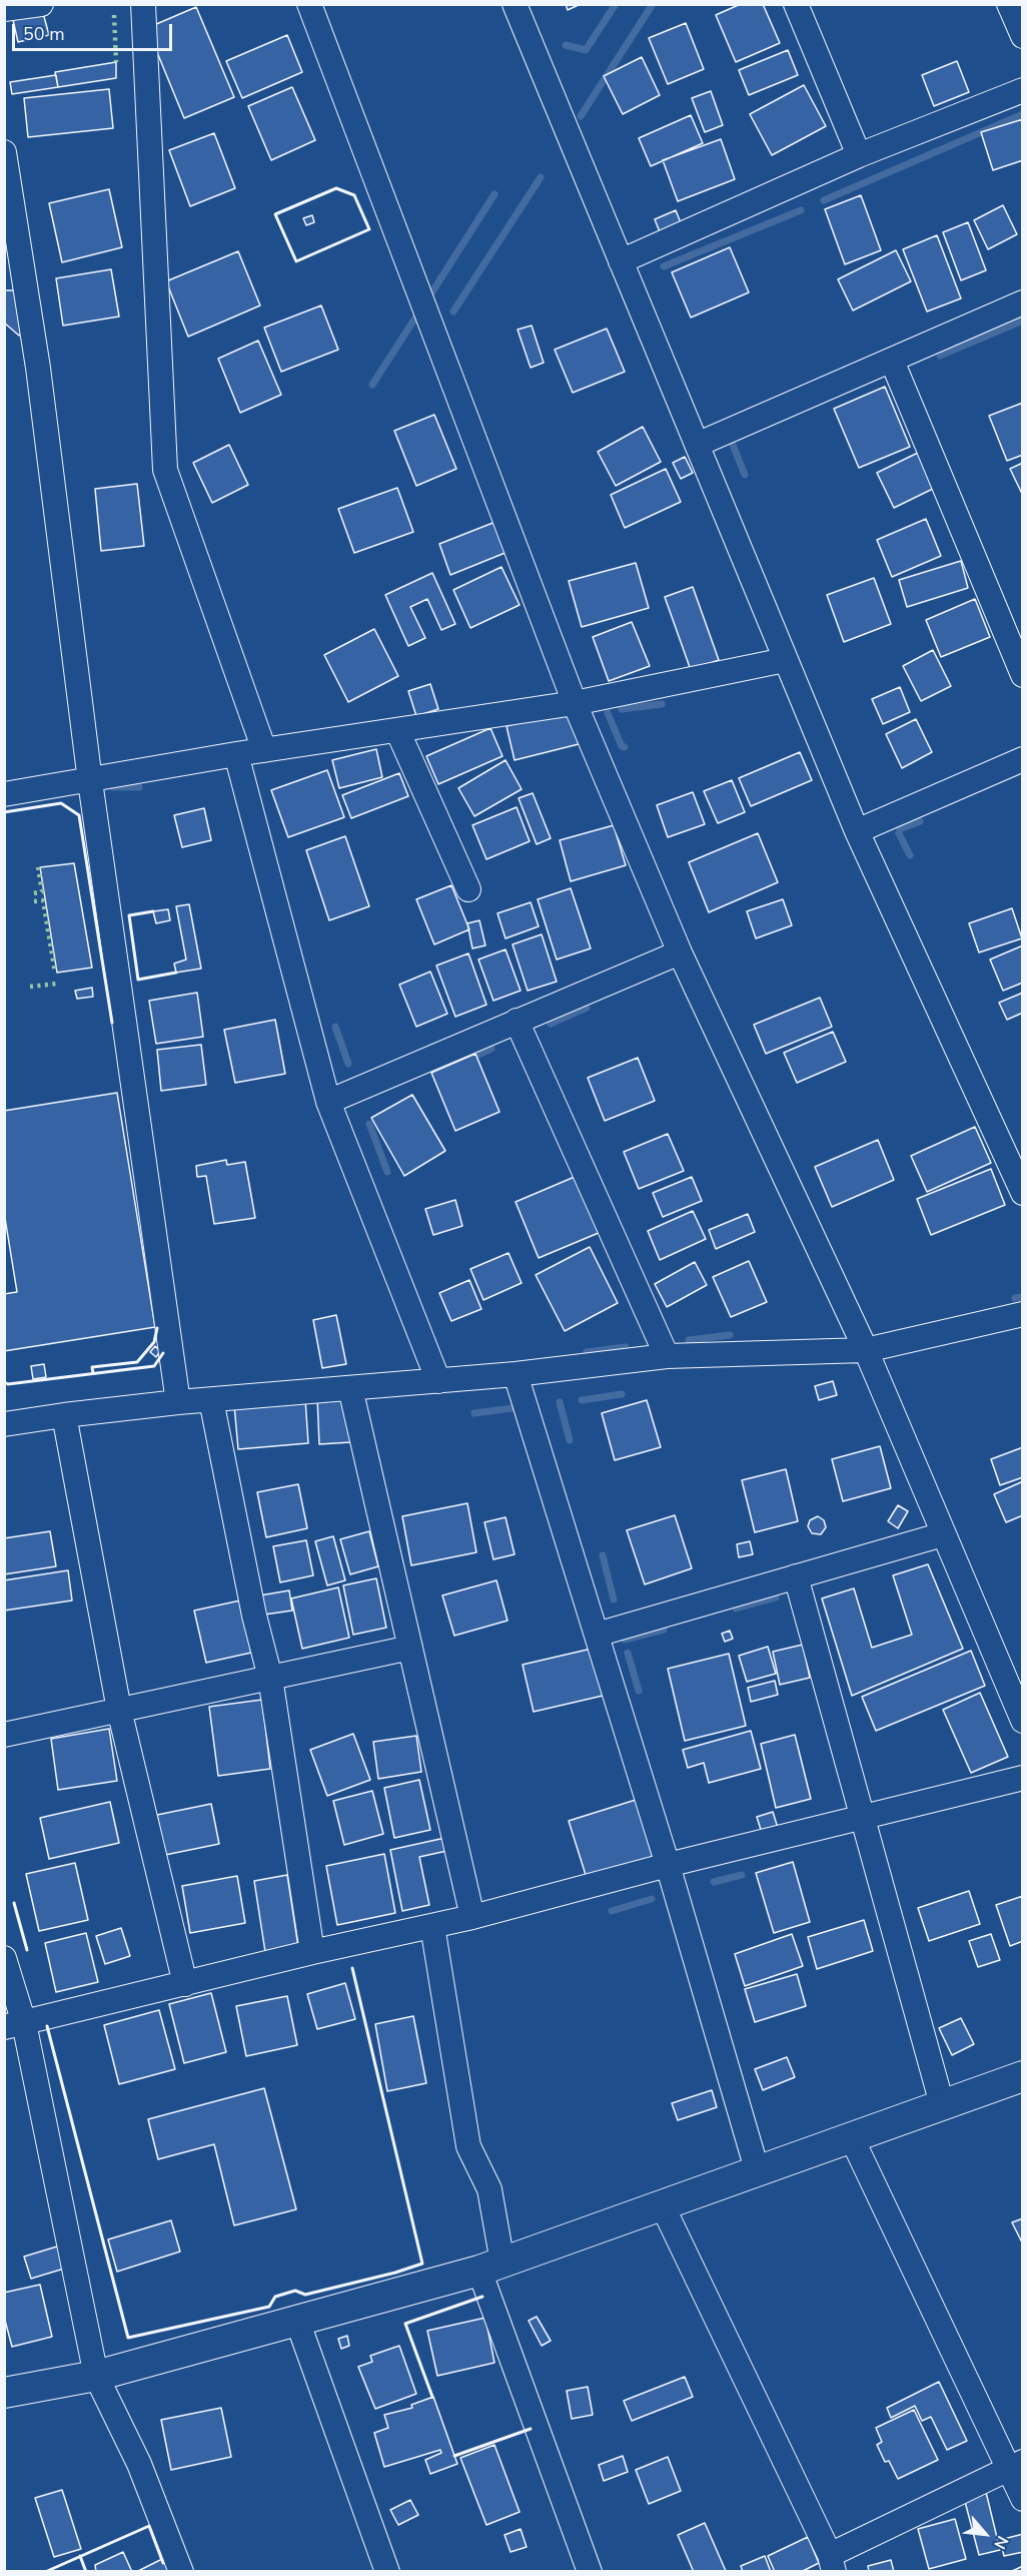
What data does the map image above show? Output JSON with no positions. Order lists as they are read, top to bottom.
{
  "scale_bar": "50 m",
  "north": "bottom right"
}
